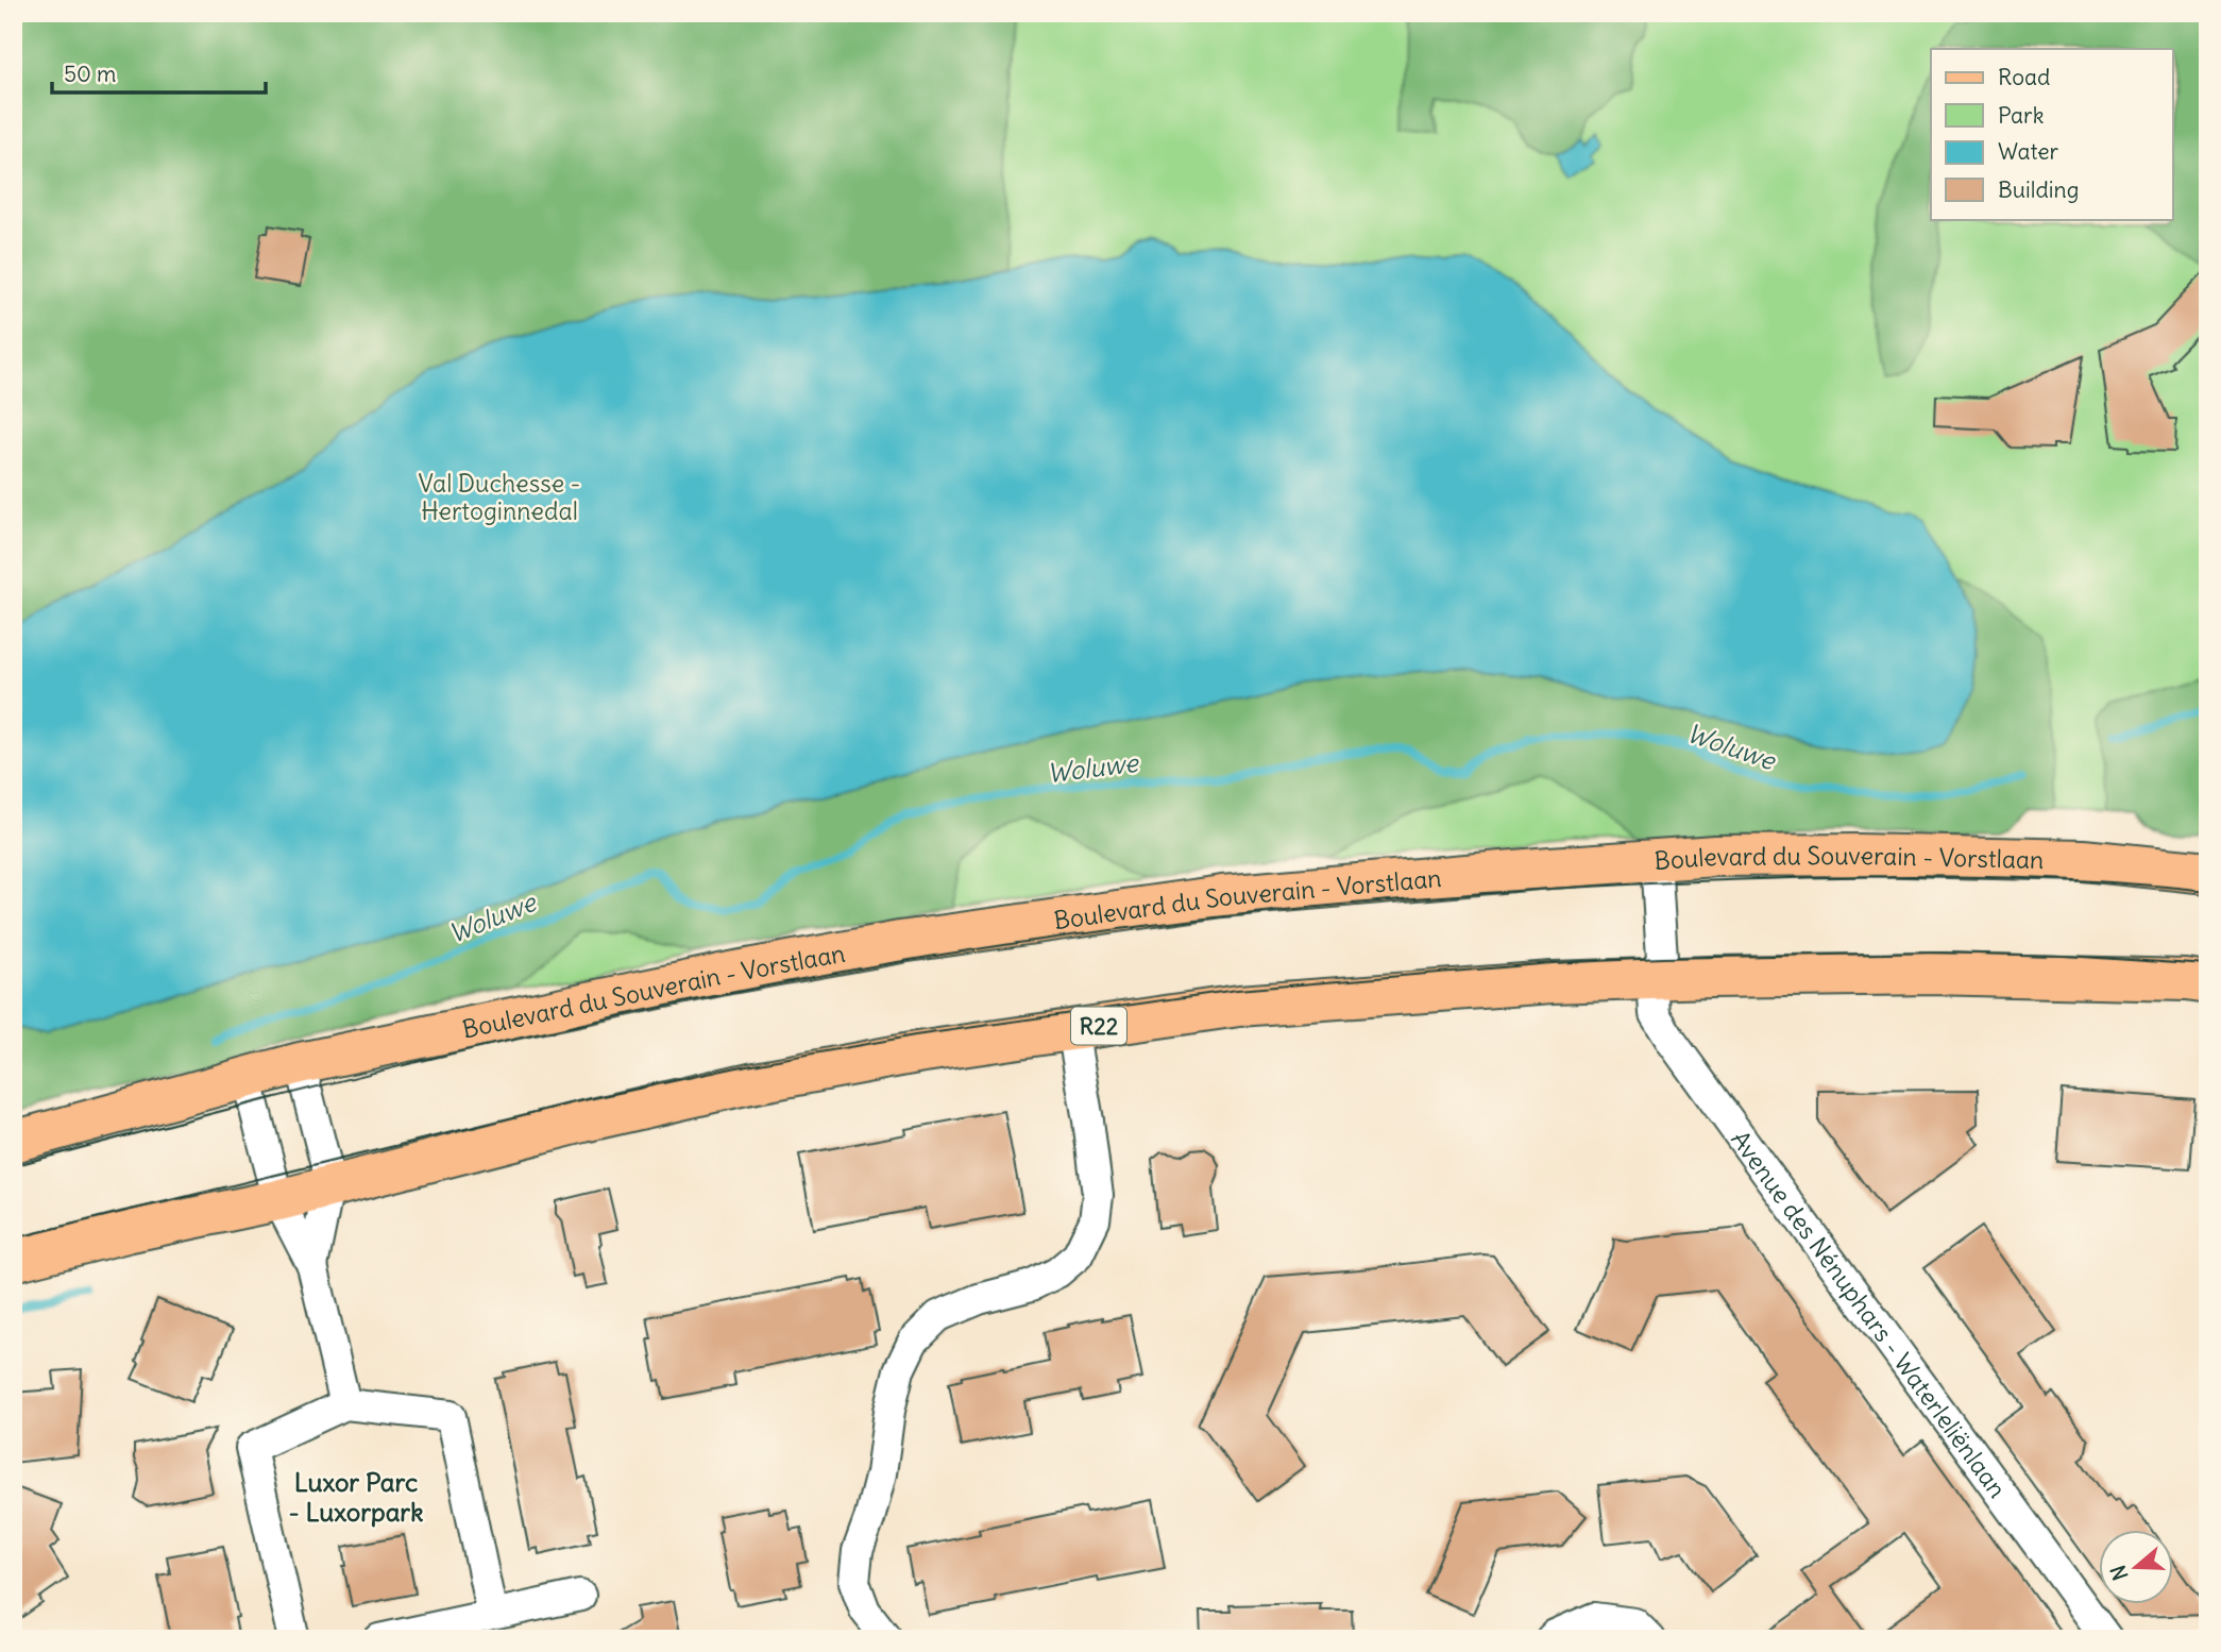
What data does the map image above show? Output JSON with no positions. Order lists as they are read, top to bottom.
{
  "streets": {
    "main road": ["Boulevard du Souverain - Vorstlaan", "R22"],
    "street": ["Avenue des Nénuphars - Waterleliënlaan"]
  },
  "crossings": [
    ["Boulevard du Souverain - Vorstlaan", "Avenue des Nénuphars - Waterleliënlaan"],
    ["R22", "Avenue des Nénuphars - Waterleliënlaan"]
  ],
  "districts": ["Luxor Parc - Luxorpark"],
  "water": ["Woluwe"],
  "parks": ["Val Duchesse - Hertoginnedal"],
  "legend": [
    "Road",
    "Park",
    "Water",
    "Building"
  ],
  "scale_bar": "50 m",
  "north": "left"
}
